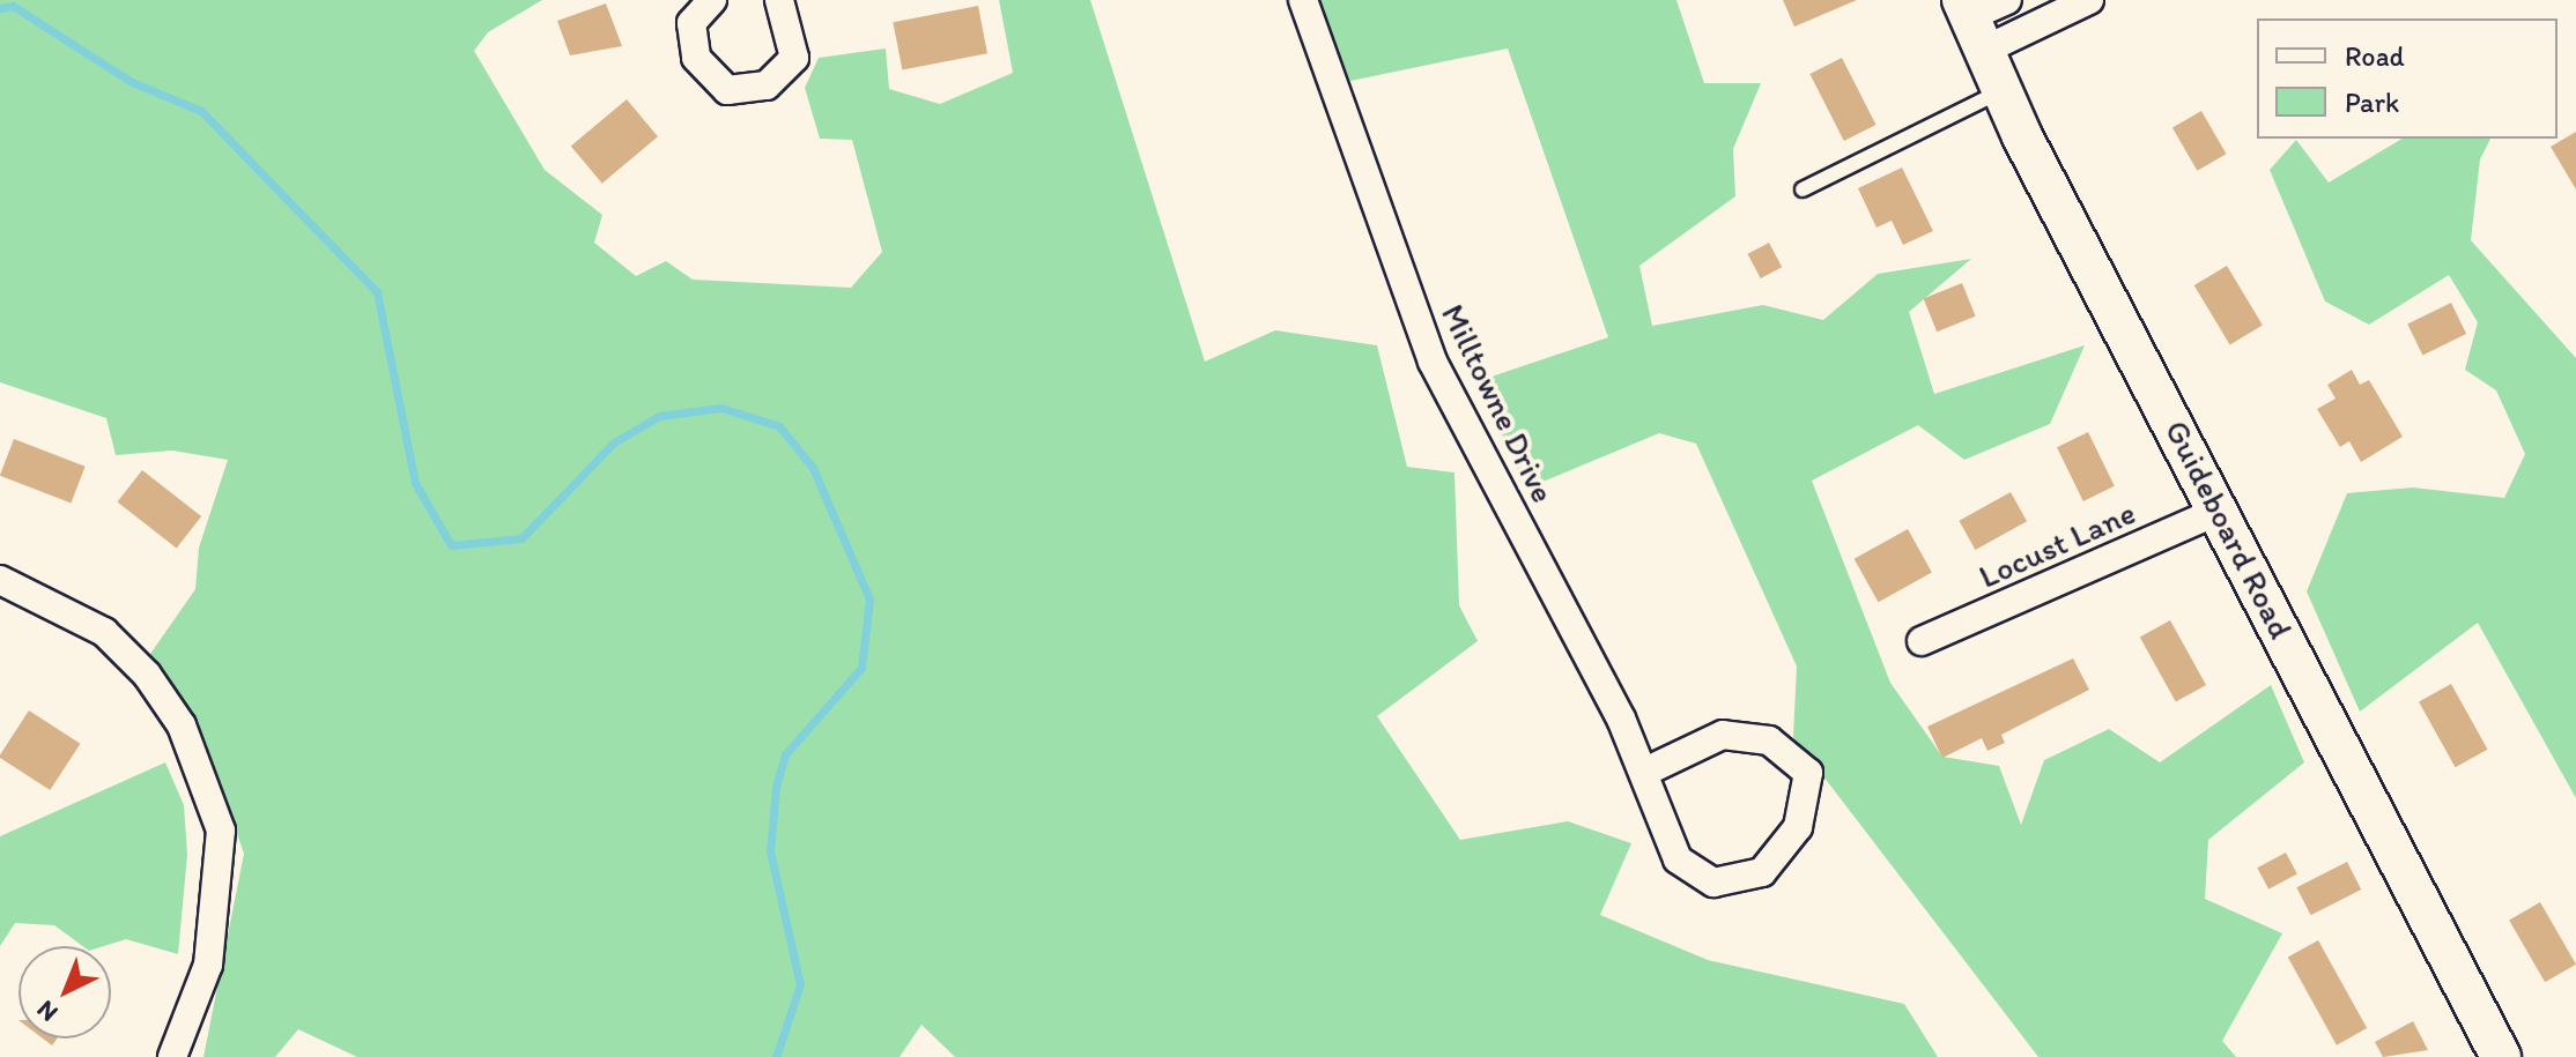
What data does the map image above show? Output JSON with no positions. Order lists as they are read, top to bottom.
{
  "streets": {
    "street": ["Milltowne Drive", "Guideboard Road", "Locust Lane"]
  },
  "crossings": [
    ["Guideboard Road", "Locust Lane"]
  ],
  "legend": ["Road", "Park"],
  "north": "bottom left"
}
